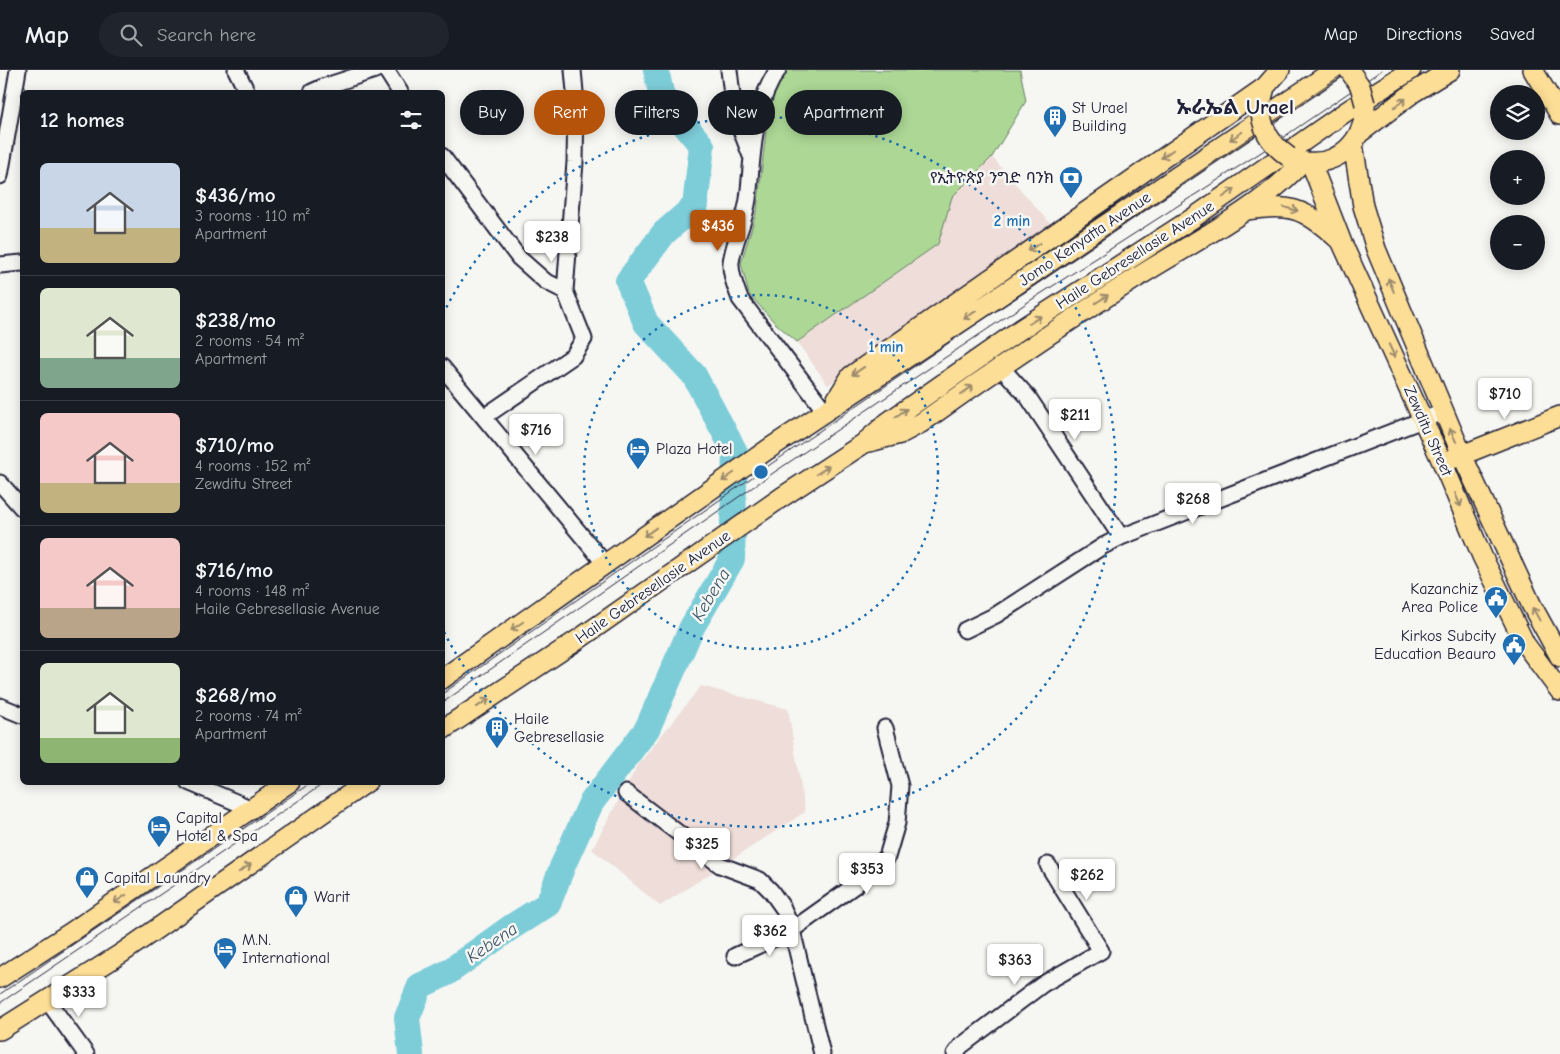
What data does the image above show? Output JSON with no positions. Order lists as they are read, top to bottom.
{
  "streets": {
    "main road": ["Jomo Kenyatta Avenue", "Haile Gebresellasie Avenue", "Zewditu Street"]
  },
  "crossings": [
    ["Haile Gebresellasie Avenue", "Zewditu Street"]
  ],
  "districts": ["ኡራኤል Urael"],
  "water": ["Kebena"],
  "places": {
    "building": ["St Urael Building", "Haile Gebresellasie"],
    "bank": ["የኢትዮጵያ ንግድ ባንክ"],
    "hotel": ["Plaza Hotel", "Capital Hotel & Spa", "M.N. International"],
    "public building": ["Kazanchiz Area Police", "Kirkos Subcity Education Beauro"],
    "shop": ["Capital Laundry", "Warit"]
  },
  "page": {
    "header": "Map",
    "search": "Search here",
    "nav": ["Map", "Directions", "Saved"],
    "map_buttons": ["+", "−"],
    "chip": [
      "Buy",
      "Rent",
      "Filters",
      "New",
      "Apartment"
    ],
    "heading": "12 homes",
    "list": [
      {
        "name": "$436/mo",
        "note": "3 rooms · 110 m² · Apartment"
      },
      {
        "name": "$238/mo",
        "note": "2 rooms · 54 m² · Apartment"
      },
      {
        "name": "$710/mo",
        "note": "4 rooms · 152 m² · Zewditu Street"
      },
      {
        "name": "$716/mo",
        "note": "4 rooms · 148 m² · Haile Gebresellasie Avenue"
      },
      {
        "name": "$268/mo",
        "note": "2 rooms · 74 m² · Apartment"
      }
    ],
    "price": [
      "$436",
      "$238",
      "$710",
      "$211",
      "$716",
      "$268",
      "$325",
      "$353",
      "$262",
      "$362",
      "$363",
      "$333"
    ]
  },
  "rings": ["2 min", "1 min"]
}
